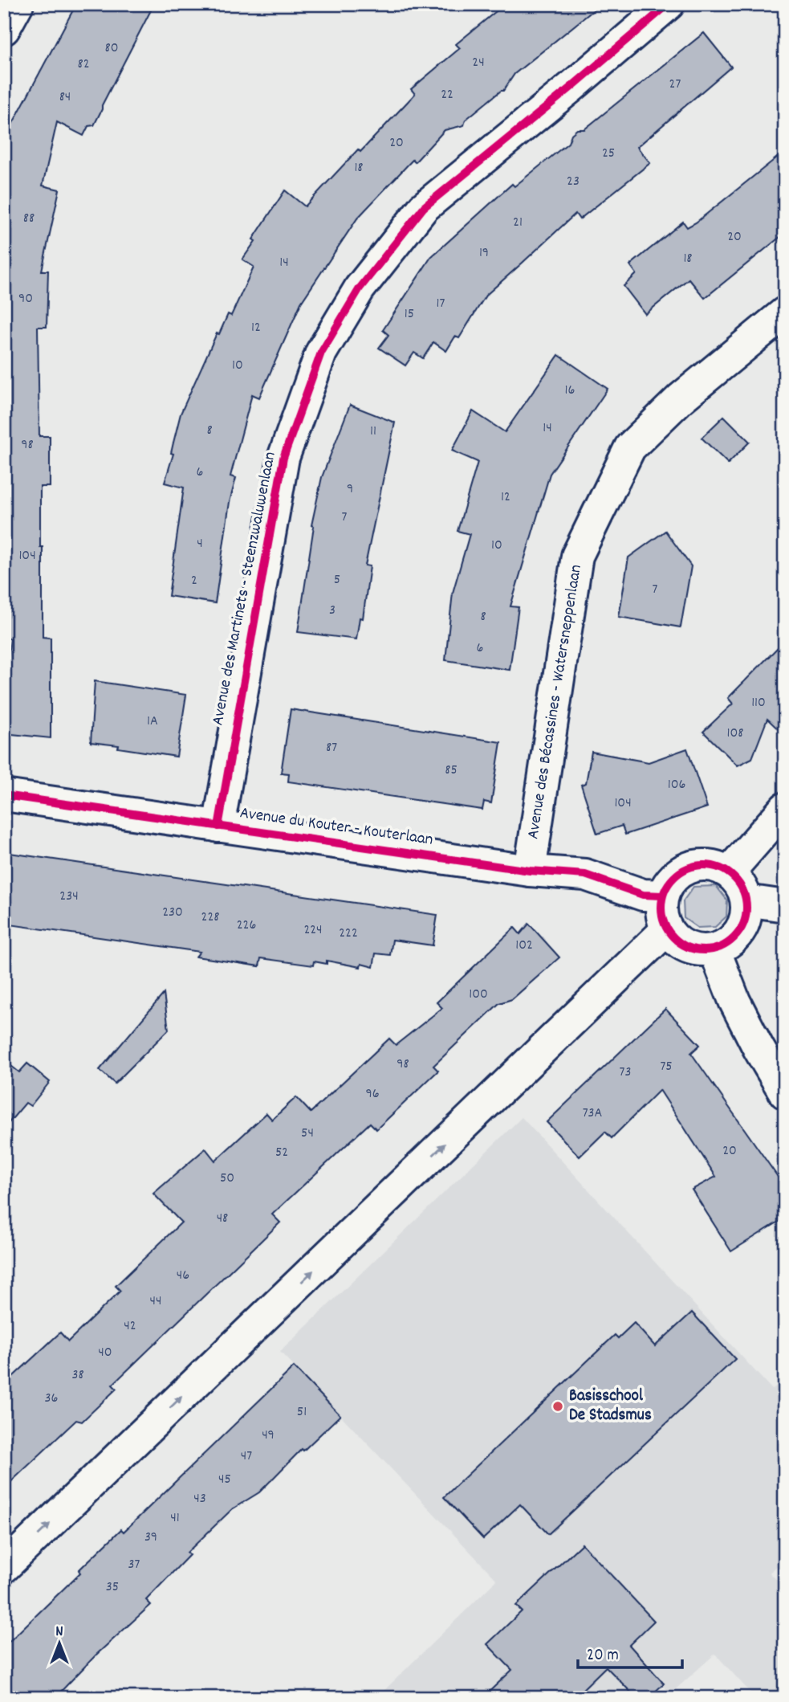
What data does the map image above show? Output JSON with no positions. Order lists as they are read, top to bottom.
{
  "streets": {
    "street": ["Avenue des Martinets - Steenzwaluwenlaan", "Avenue des Bécassines - Watersneppenlaan", "Avenue du Kouter - Kouterlaan"]
  },
  "crossings": [
    ["Avenue des Martinets - Steenzwaluwenlaan", "Avenue du Kouter - Kouterlaan"],
    ["Avenue des Bécassines - Watersneppenlaan", "Avenue du Kouter - Kouterlaan"]
  ],
  "places": ["Basisschool De Stadsmus"],
  "house_numbers": [
    "80",
    "24",
    "82",
    "27",
    "22",
    "84",
    "20",
    "25",
    "18",
    "23",
    "88",
    "21",
    "20",
    "19",
    "18",
    "14",
    "90",
    "17",
    "15",
    "12",
    "10",
    "16",
    "14",
    "8",
    "11",
    "98",
    "6",
    "9",
    "12",
    "7",
    "4",
    "10",
    "104",
    "5",
    "2",
    "7",
    "3",
    "8",
    "6",
    "110",
    "1A",
    "108",
    "87",
    "85",
    "106",
    "104",
    "234",
    "230",
    "228",
    "226",
    "224",
    "222",
    "102",
    "100",
    "98",
    "75",
    "73",
    "96",
    "73A",
    "54",
    "20",
    "52",
    "50",
    "48",
    "46",
    "44",
    "42",
    "40",
    "38",
    "36",
    "51",
    "49",
    "47",
    "45",
    "43",
    "41",
    "39",
    "37",
    "35"
  ],
  "scale_bar": "20 m",
  "north": "top"
}
